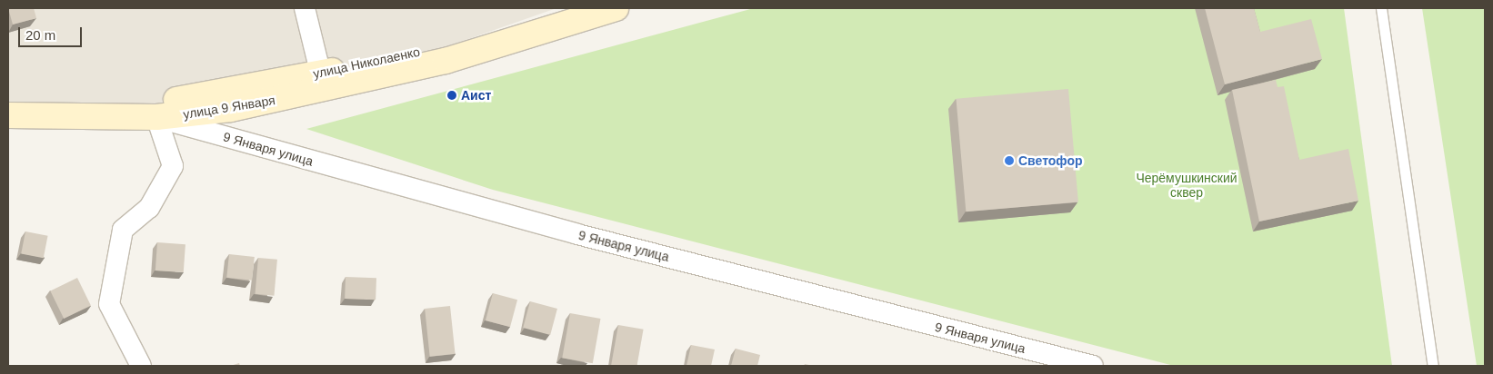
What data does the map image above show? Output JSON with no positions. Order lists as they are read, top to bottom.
{
  "streets": {
    "main road": ["улица Николаенко", "улица 9 Января"],
    "street": ["9 Января улица"]
  },
  "crossings": [
    ["улица Николаенко", "улица 9 Января"],
    ["улица 9 Января", "9 Января улица"]
  ],
  "parks": ["Черёмушкинский сквер"],
  "places": ["Аист", "Светофор"],
  "scale_bar": "20 m"
}
